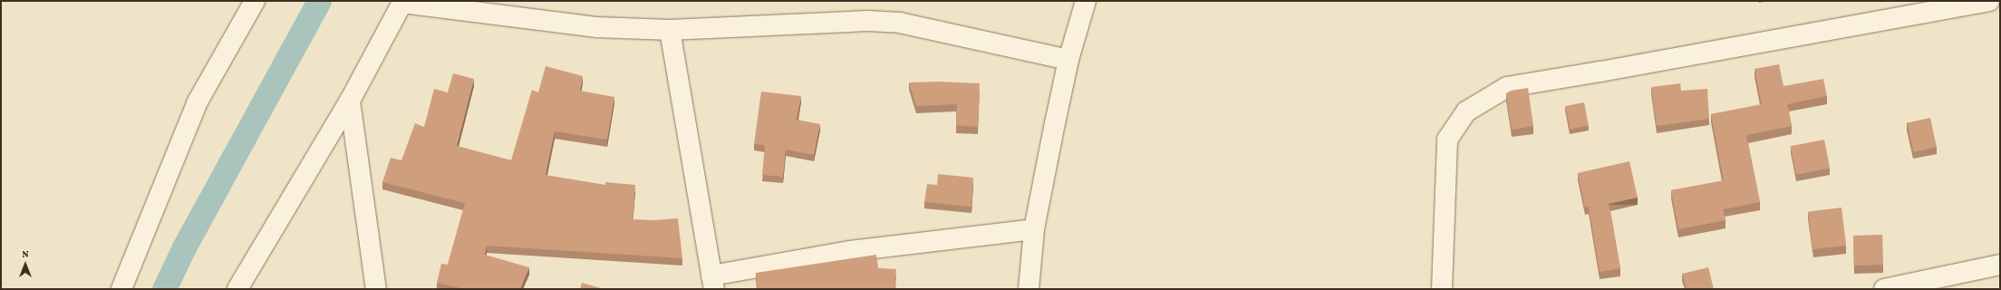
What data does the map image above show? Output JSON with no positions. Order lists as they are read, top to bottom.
{
  "north": "top"
}
